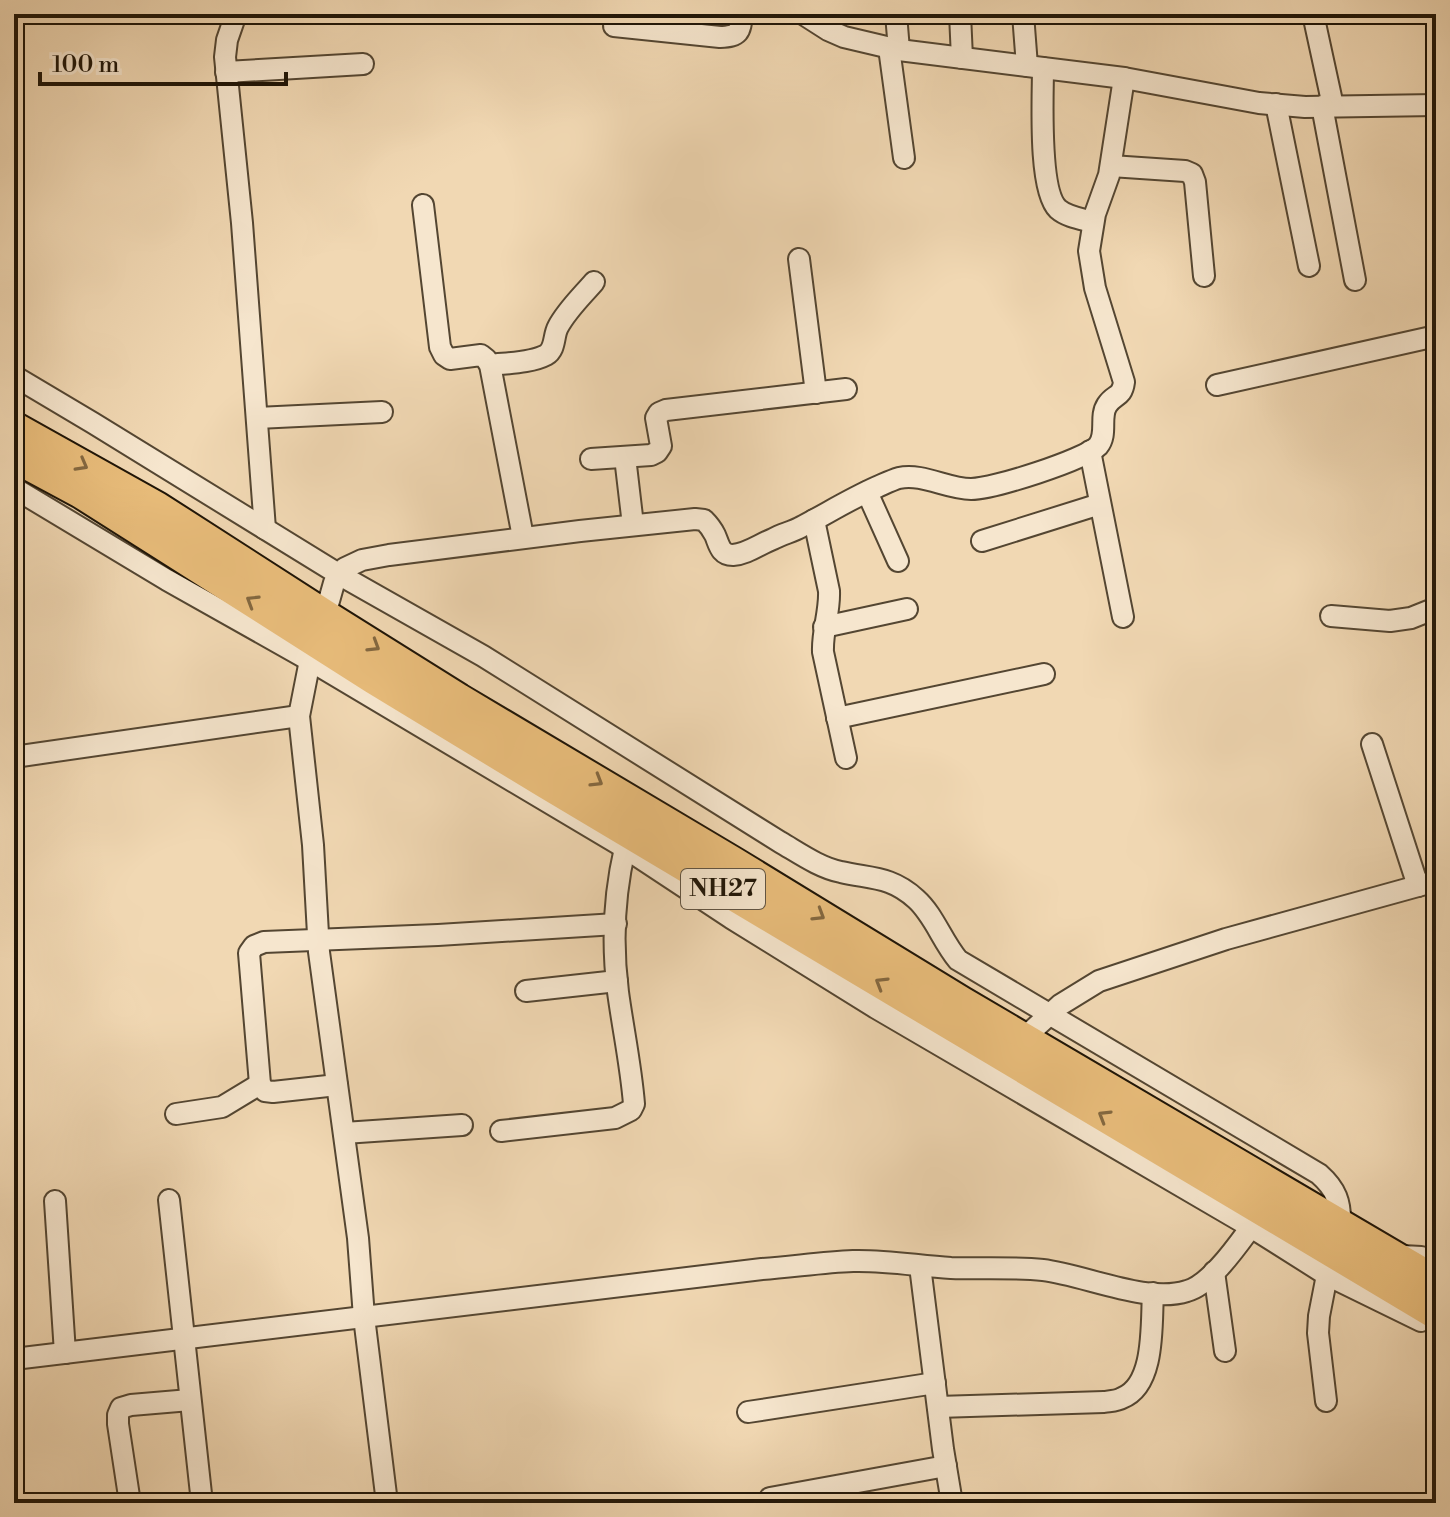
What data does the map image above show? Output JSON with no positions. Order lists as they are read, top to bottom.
{
  "streets": {
    "highway": ["NH27"]
  },
  "scale_bar": "100 m"
}
